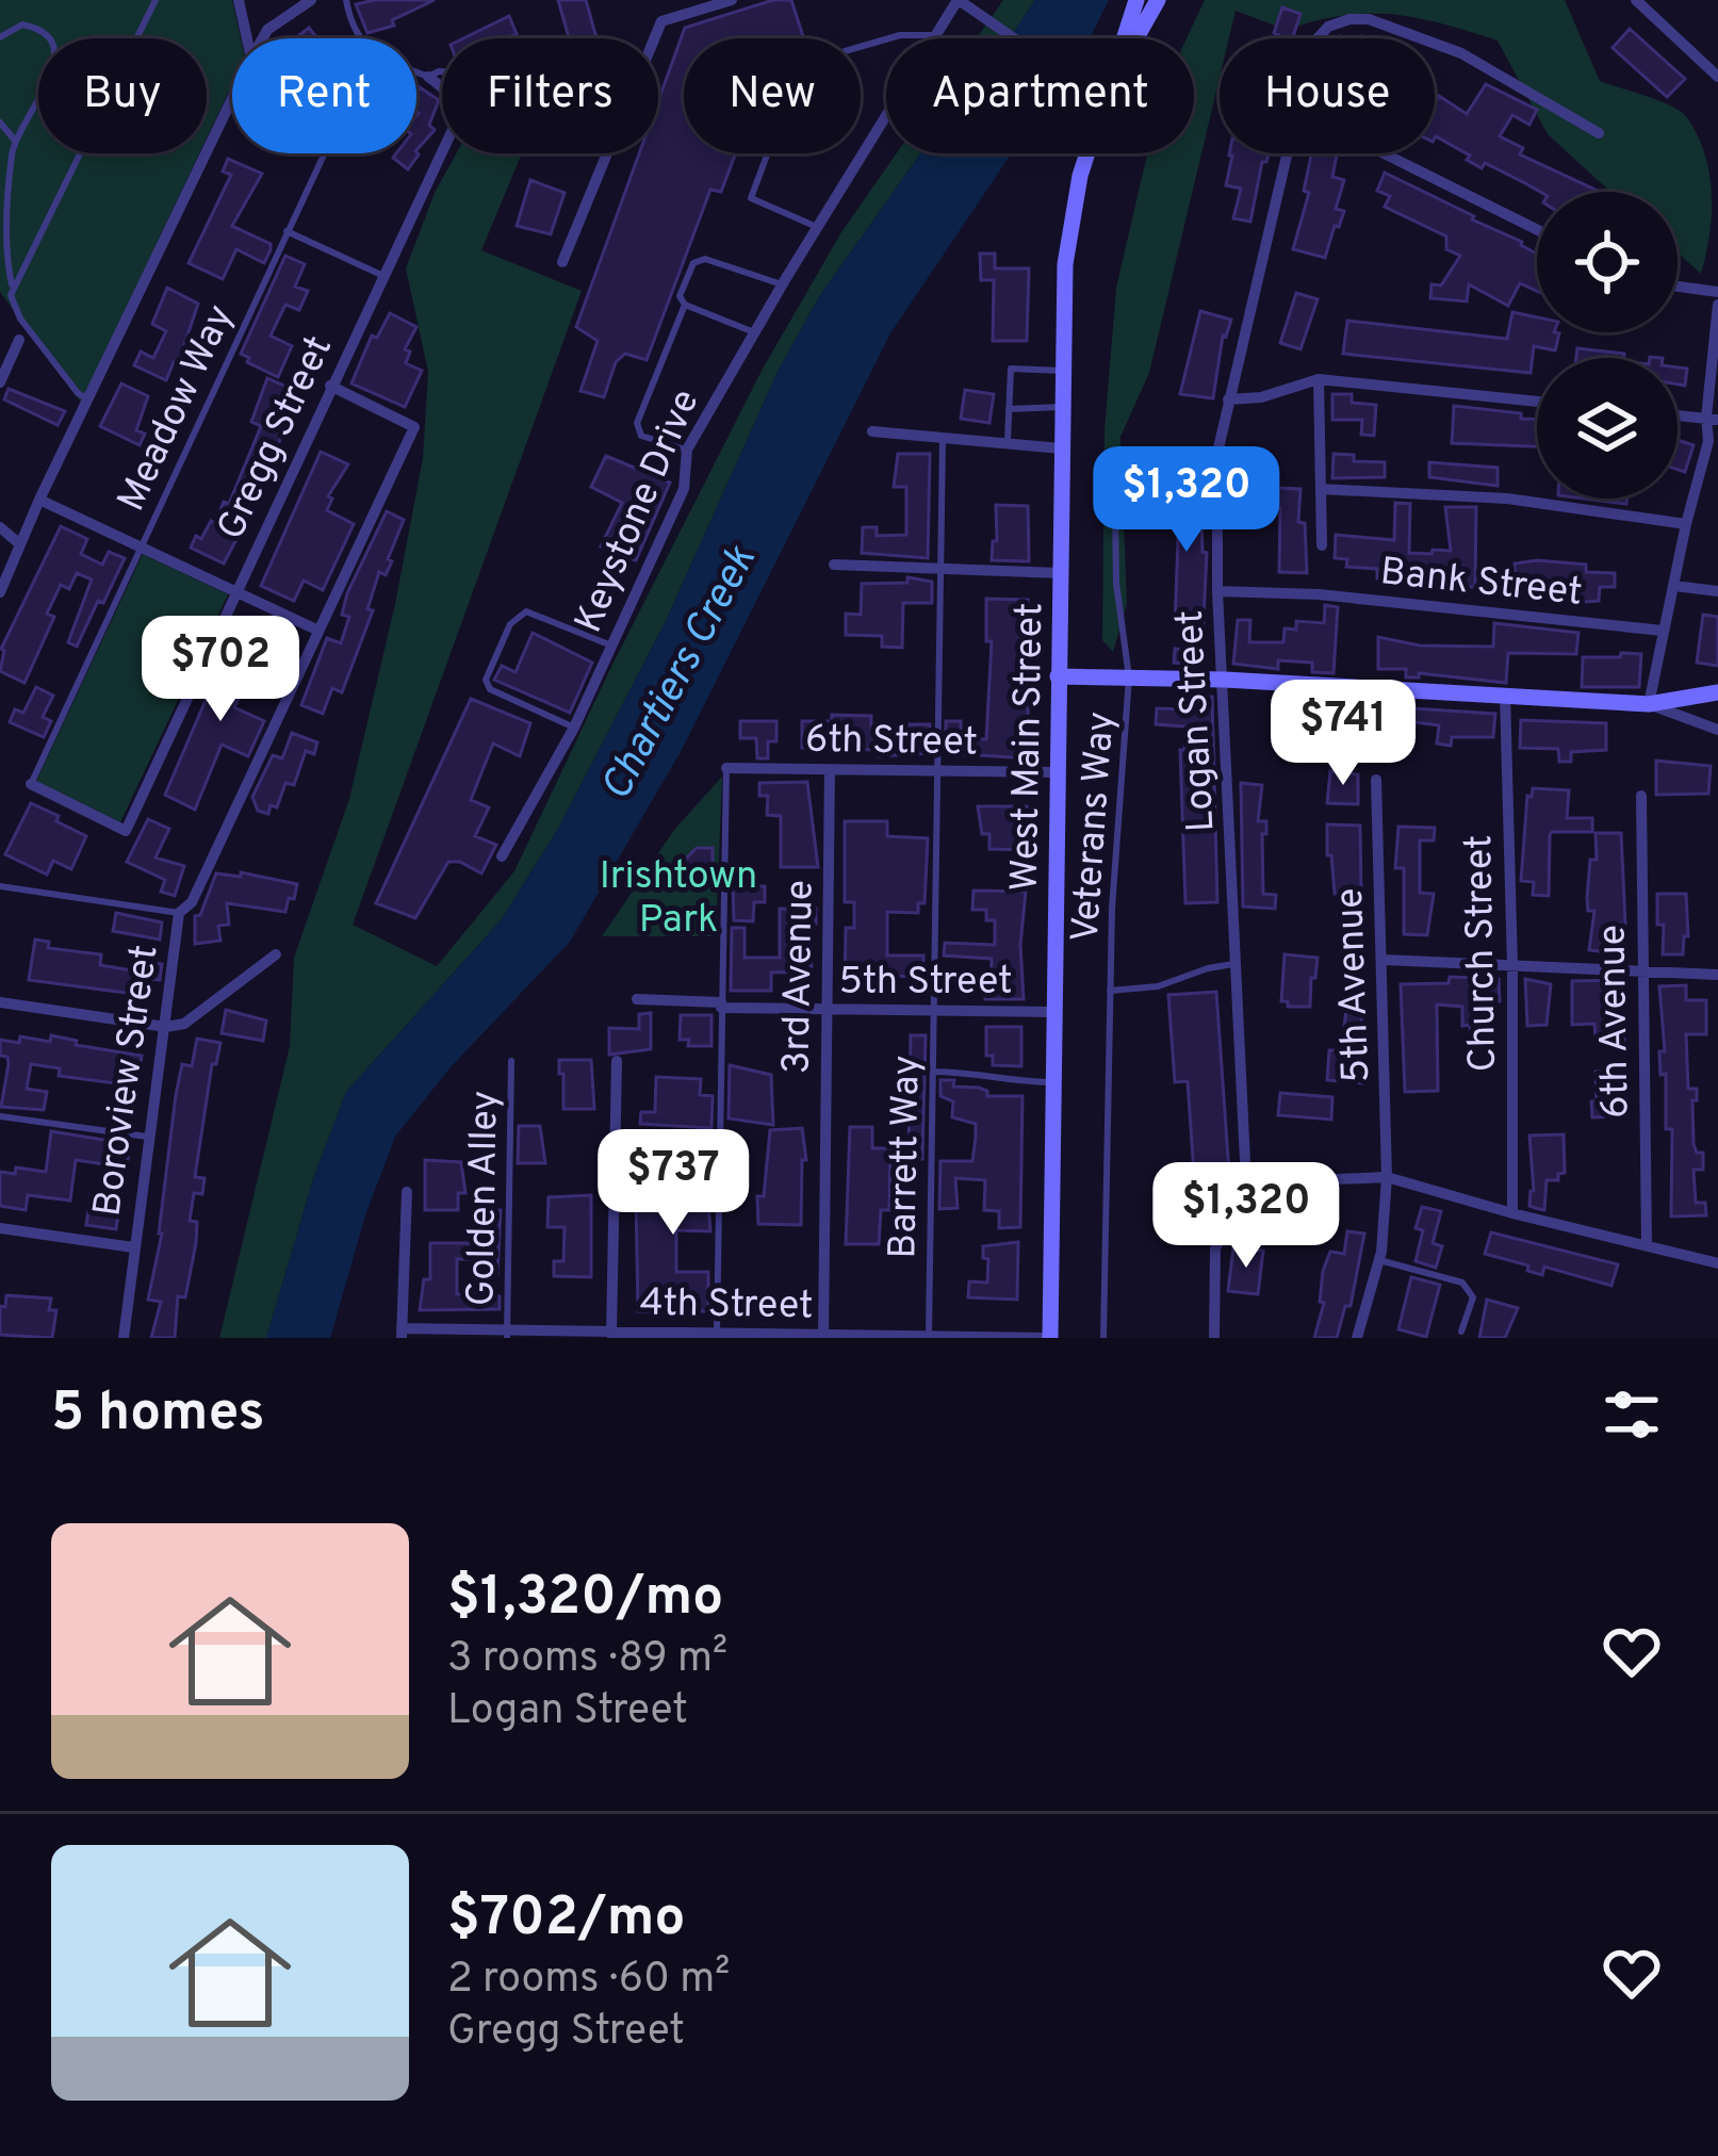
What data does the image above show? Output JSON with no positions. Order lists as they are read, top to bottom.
{
  "streets": {
    "main road": ["West Main Street"],
    "street": [
      "Gregg Street",
      "Keystone Drive",
      "Bank Street",
      "Logan Street",
      "6th Street",
      "Church Street",
      "3rd Avenue",
      "5th Street",
      "5th Avenue",
      "6th Avenue",
      "Boroview Street",
      "4th Street"
    ],
    "lane": [
      "Meadow Way",
      "Veterans Way",
      "Barrett Way",
      "Golden Alley"
    ]
  },
  "crossings": [
    ["Meadow Way", "Gregg Street"],
    ["Gregg Street", "Boroview Street"],
    ["Bank Street", "Logan Street"],
    ["6th Street", "West Main Street"],
    ["6th Street", "3rd Avenue"],
    ["6th Street", "Barrett Way"],
    ["West Main Street", "5th Street"],
    ["West Main Street", "4th Street"],
    ["3rd Avenue", "5th Street"],
    ["3rd Avenue", "4th Street"],
    ["5th Street", "Barrett Way"],
    ["Barrett Way", "4th Street"],
    ["Golden Alley", "4th Street"]
  ],
  "water": ["Chartiers Creek"],
  "parks": ["Irishtown Park"],
  "page": {
    "chip": [
      "Buy",
      "Rent",
      "Filters",
      "New",
      "Apartment",
      "House"
    ],
    "price": [
      "$1,320",
      "$702",
      "$741",
      "$737",
      "$1,320"
    ],
    "heading": "5 homes",
    "list": [
      {
        "name": "$1,320/mo",
        "note": "3 rooms · 89 m² · Logan Street"
      },
      {
        "name": "$702/mo",
        "note": "2 rooms · 60 m² · Gregg Street"
      }
    ]
  }
}
